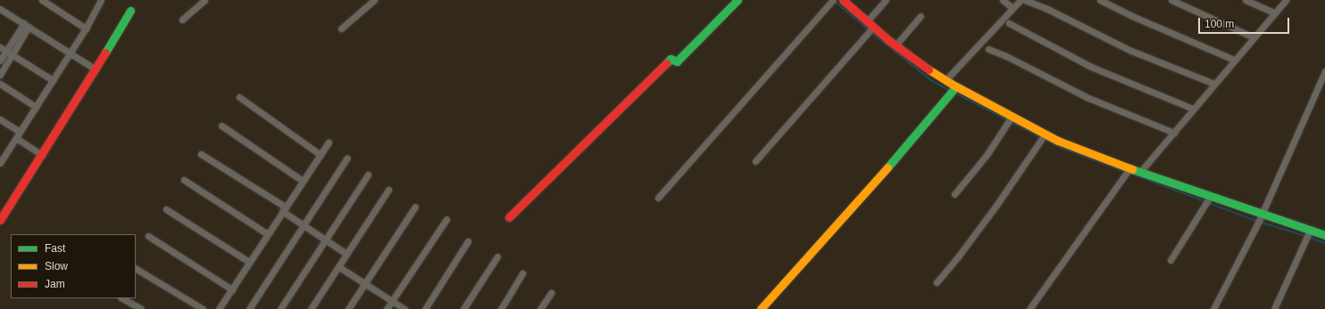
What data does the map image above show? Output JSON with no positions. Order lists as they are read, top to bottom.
{
  "legend": ["Fast", "Slow", "Jam"],
  "scale_bar": "100 m"
}
